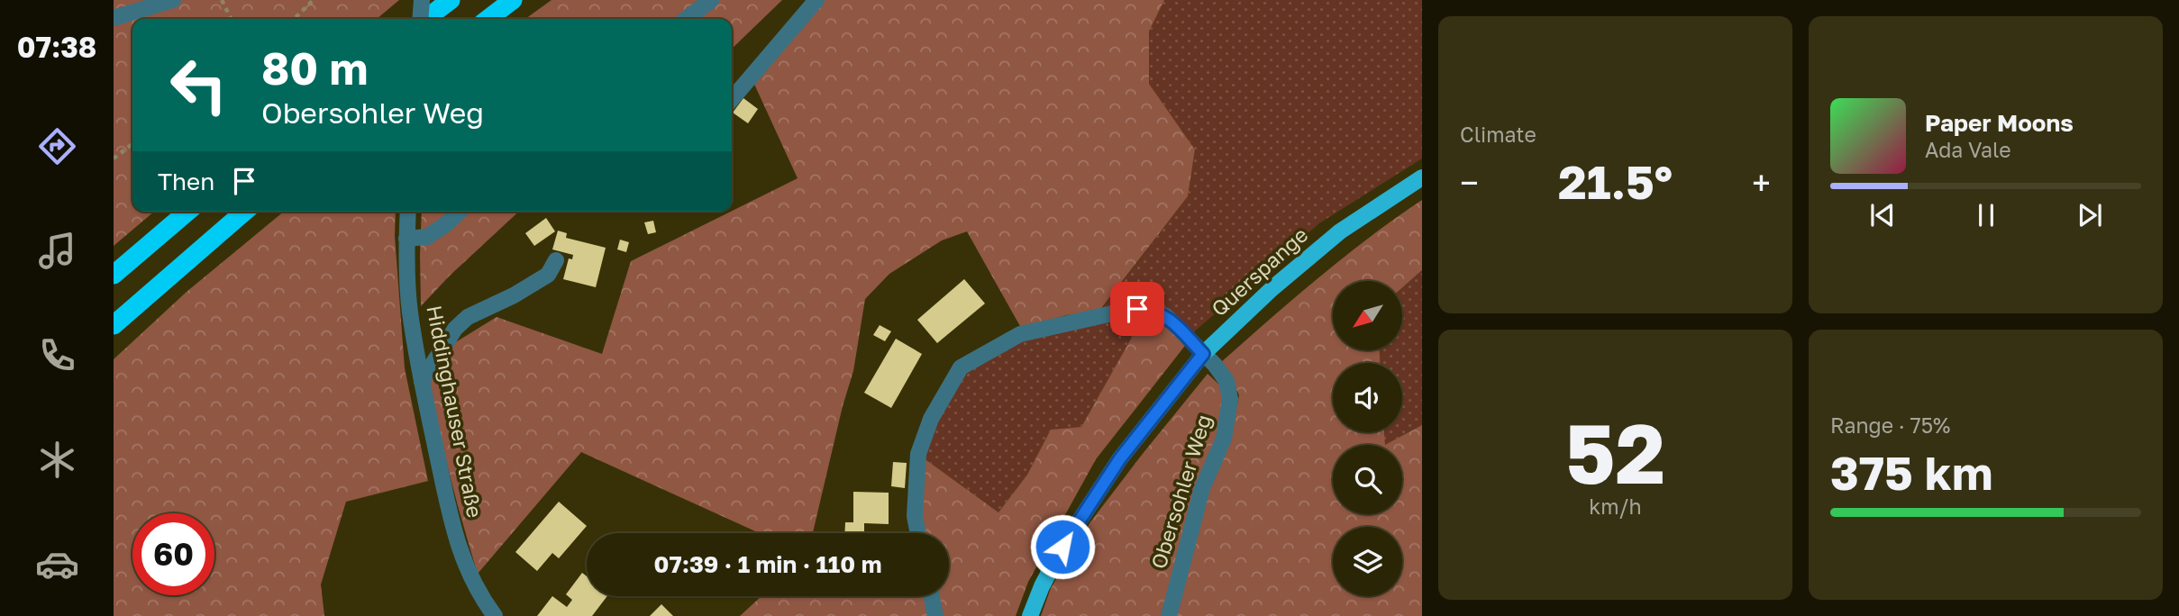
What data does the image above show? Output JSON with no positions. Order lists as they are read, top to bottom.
{
  "streets": {
    "main road": ["Querspange"],
    "street": ["Hiddinghauser Straße", "Obersohler Weg"]
  },
  "crossings": [
    ["Querspange", "Obersohler Weg"]
  ],
  "north": "bottom left",
  "page": {
    "tabs": "07:38",
    "tile": [
      "Climate",
      ["52", "km/h"],
      ["Range · 75%", "375 km"]
    ],
    "turn": ["80 m", "Obersohler Weg"],
    "song": ["Paper Moons", "Ada Vale"],
    "then": "Then",
    "heat": ["−", "21.5°", "+"],
    "limit": "60",
    "trip": "07:39 · 1 min · 110 m"
  }
}
